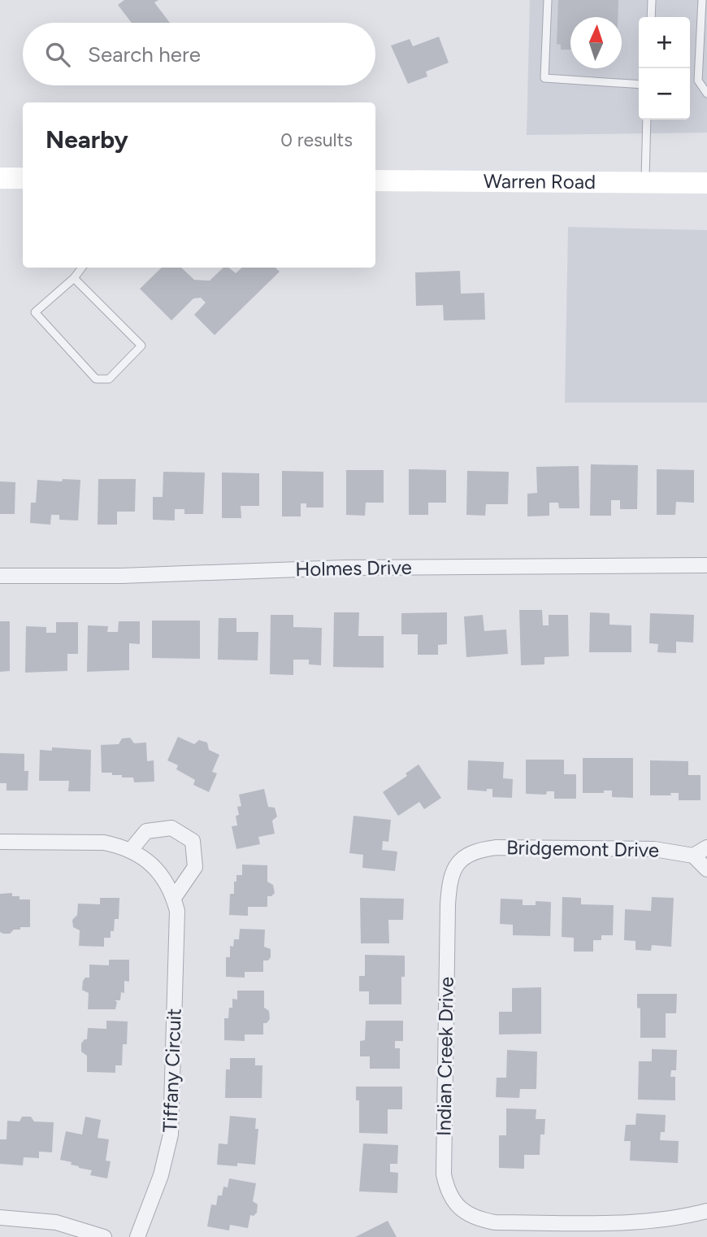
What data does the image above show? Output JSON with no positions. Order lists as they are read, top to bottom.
{
  "streets": {
    "main road": ["Warren Road"],
    "street": [
      "Holmes Drive",
      "Bridgemont Drive",
      "Indian Creek Drive",
      "Tiffany Circuit"
    ]
  },
  "crossings": [
    ["Bridgemont Drive", "Indian Creek Drive"]
  ],
  "north": "top",
  "page": {
    "map_buttons": ["+", "−"],
    "search": "Search here",
    "heading": ["Nearby", "0 results"]
  }
}
